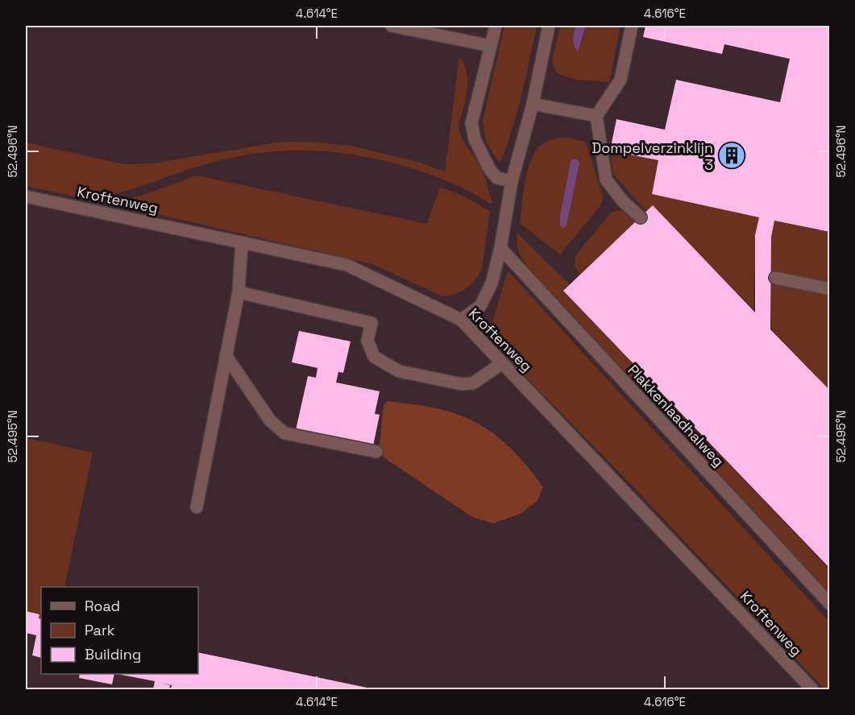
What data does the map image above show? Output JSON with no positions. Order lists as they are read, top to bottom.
{
  "streets": {
    "lane": ["Kroftenweg", "Plakkenlaadhalweg"]
  },
  "places": {
    "building": ["Dompelverzinklijn 3"]
  },
  "legend": ["Road", "Park", "Building"],
  "coordinates": [
    "4.614°E",
    "4.616°E",
    "52.496°N",
    "52.495°N"
  ]
}
